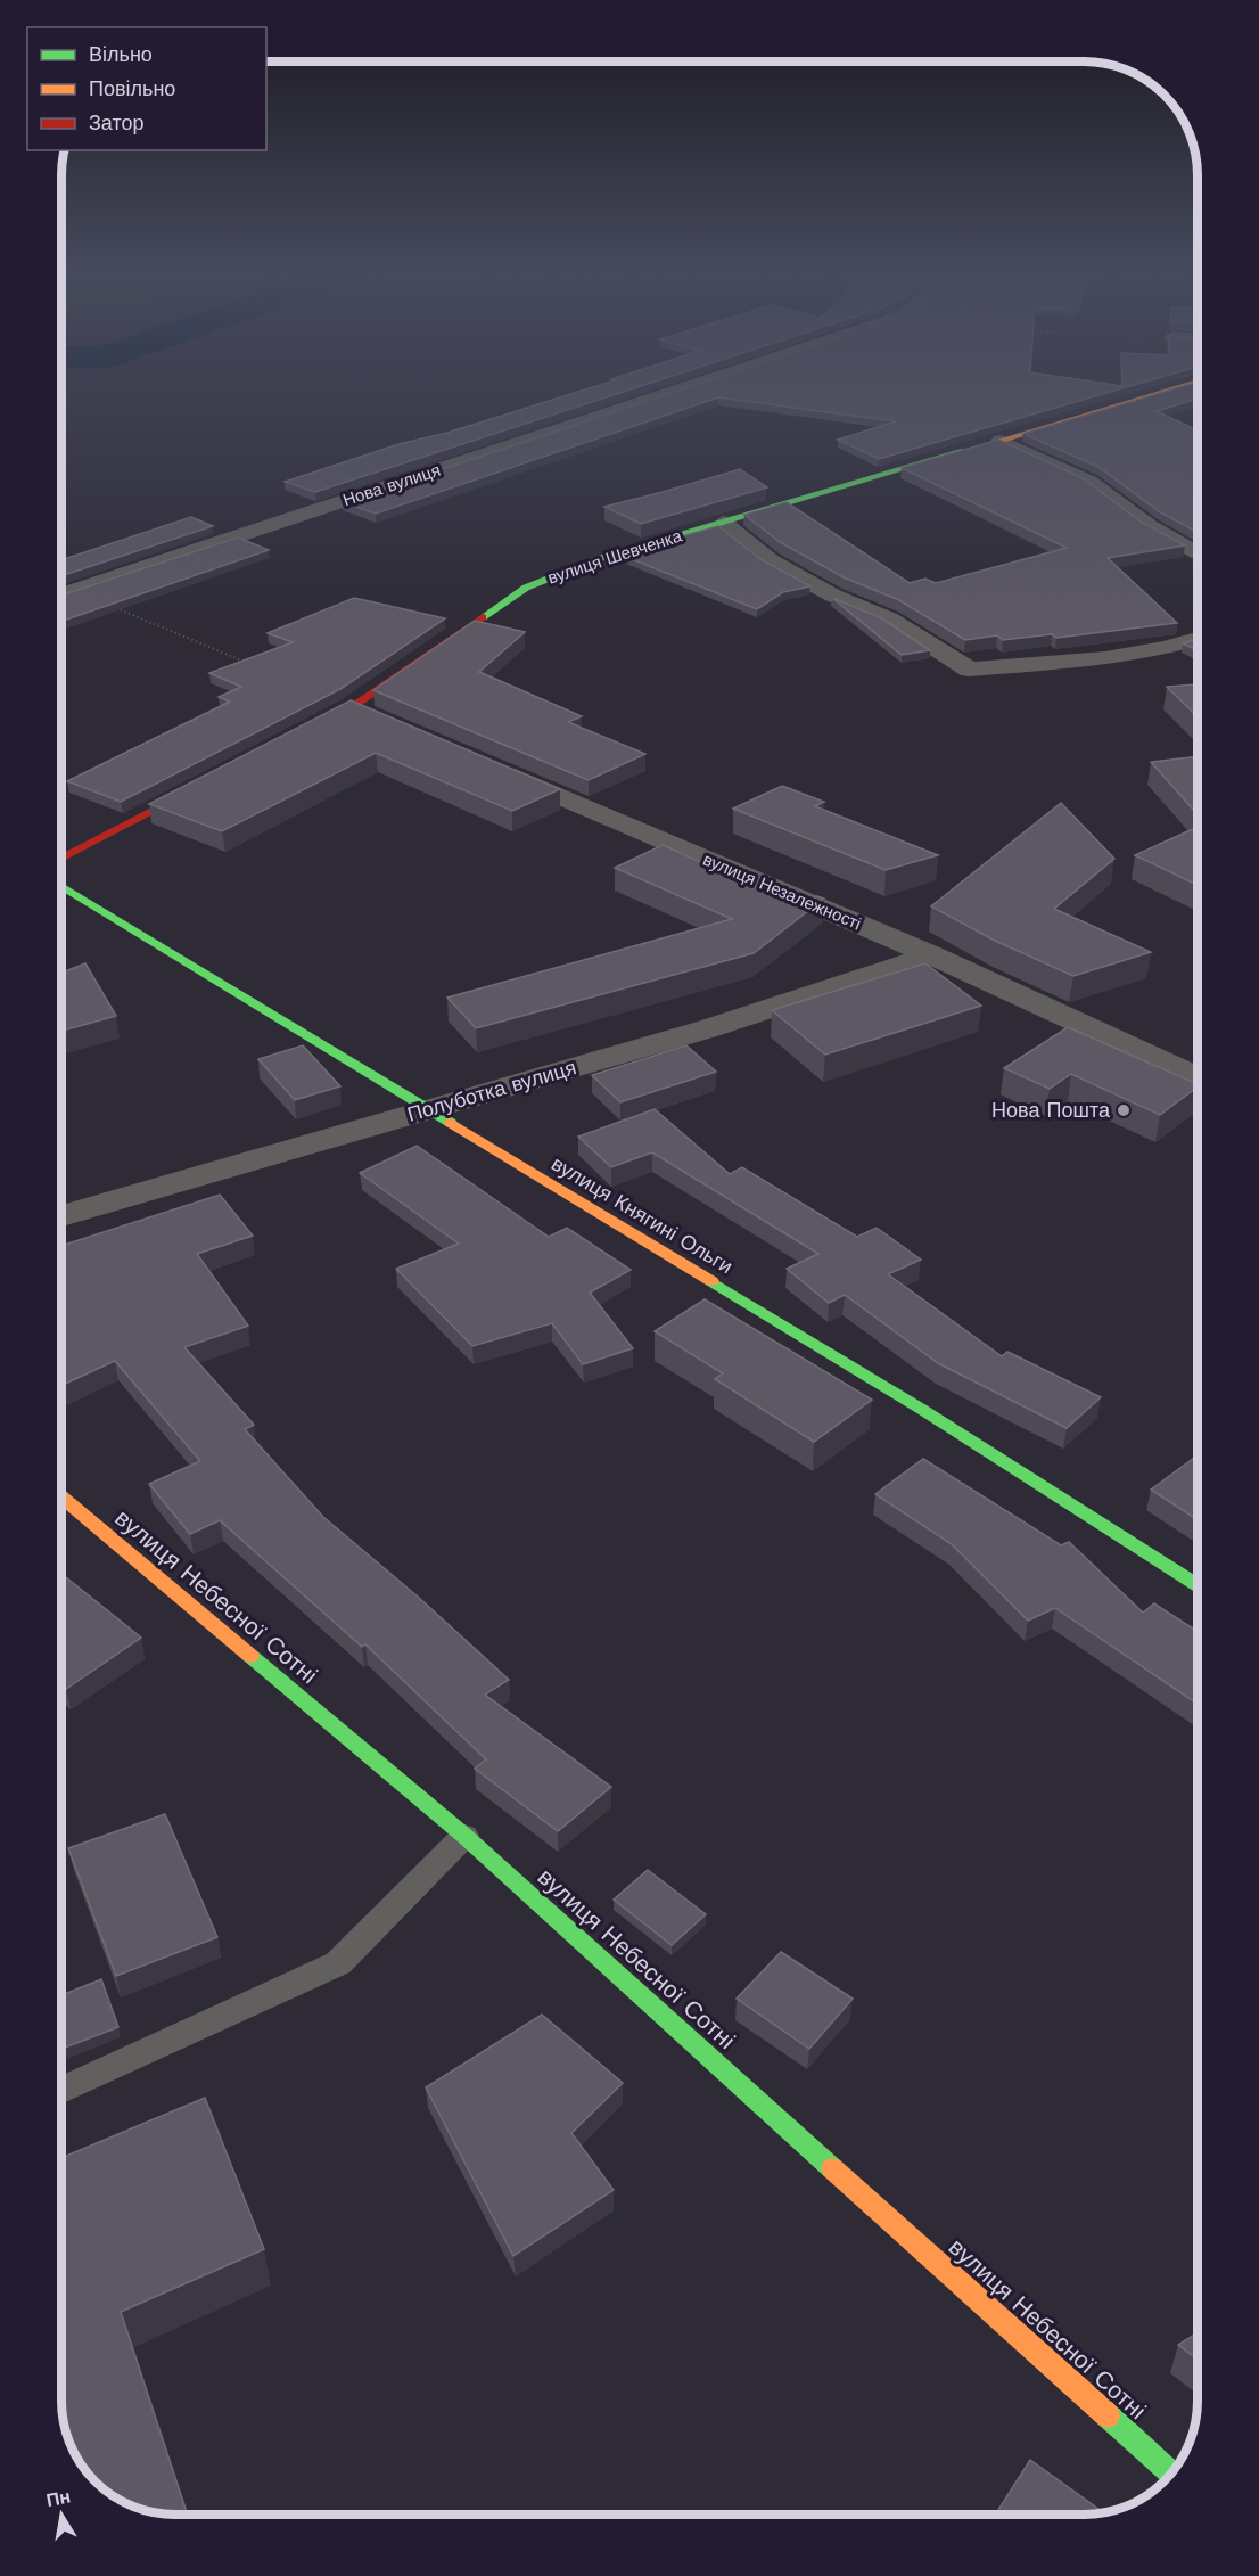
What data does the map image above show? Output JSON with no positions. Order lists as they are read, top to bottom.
{
  "streets": {
    "street": [
      "Нова вулиця",
      "вулиця Шевченка",
      "вулиця Незалежності",
      "Полуботка вулиця",
      "вулиця Княгині Ольги",
      "вулиця Небесної Сотні"
    ]
  },
  "crossings": [
    ["вулиця Незалежності", "Полуботка вулиця"],
    ["Полуботка вулиця", "вулиця Княгині Ольги"]
  ],
  "places": ["Нова Пошта"],
  "legend": ["Вільно", "Повільно", "Затор"],
  "north": "top"
}
